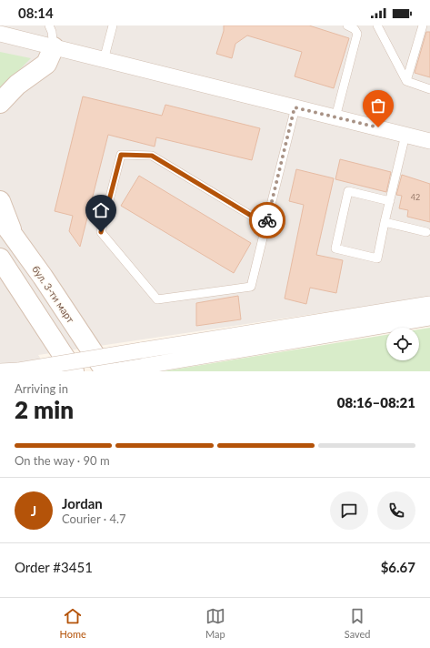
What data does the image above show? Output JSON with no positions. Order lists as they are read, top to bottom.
{
  "streets": {
    "main road": ["бул. 3-ти март"]
  },
  "house_numbers": ["42"],
  "page": {
    "status": "08:14",
    "heading": ["2 min", "Arriving in", "08:16–08:21"],
    "panel": [
      "Jordan",
      "Courier · 4.7",
      "Order #3451",
      "$6.67"
    ],
    "bar": "On the way · 90 m",
    "round": "J",
    "tabs": ["Home", "Map", "Saved"]
  }
}
